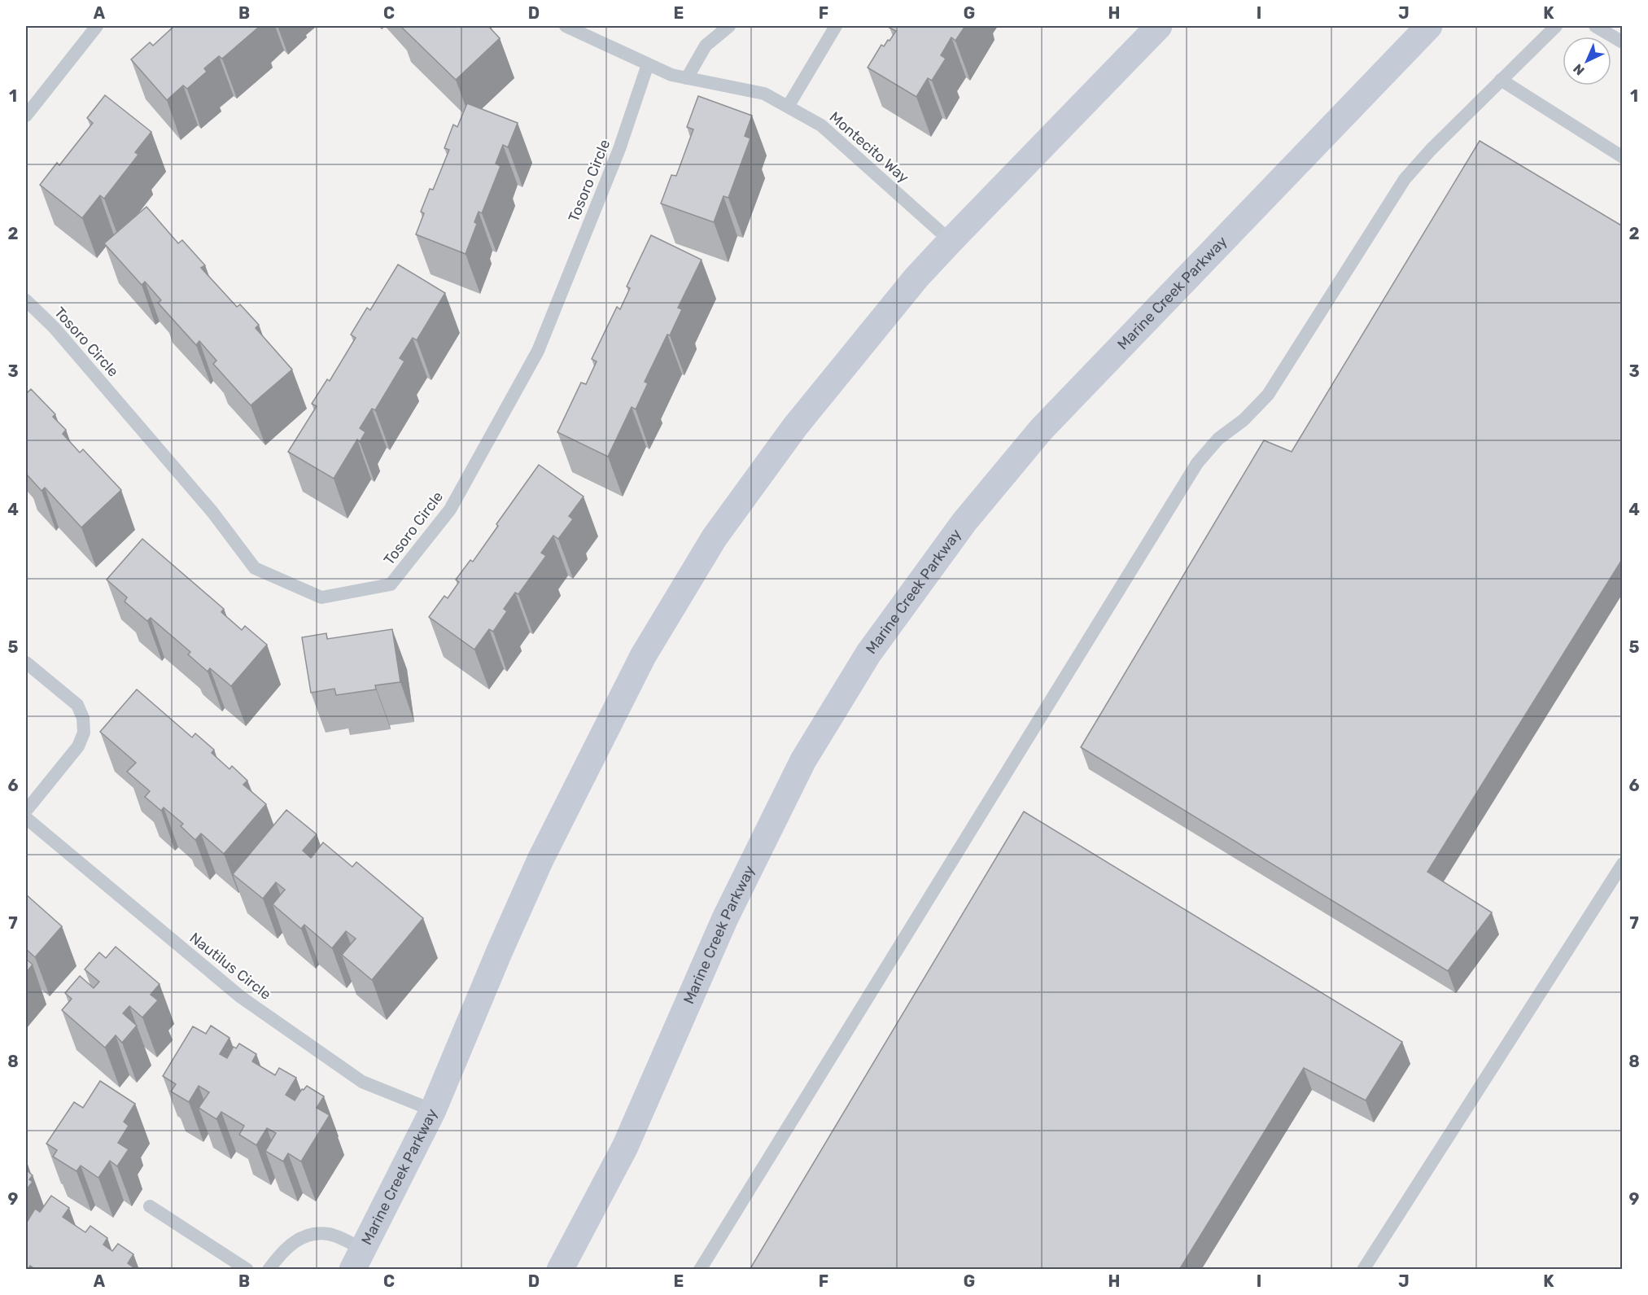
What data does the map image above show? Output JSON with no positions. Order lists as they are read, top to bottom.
{
  "streets": {
    "main road": ["Marine Creek Parkway"],
    "lane": ["Montecito Way", "Tosoro Circle", "Nautilus Circle"]
  },
  "crossings": [
    ["Montecito Way", "Tosoro Circle"],
    ["Montecito Way", "Marine Creek Parkway"],
    ["Marine Creek Parkway", "Nautilus Circle"]
  ],
  "north": "bottom left",
  "grid": {
    "columns": [
      "A",
      "B",
      "C",
      "D",
      "E",
      "F",
      "G",
      "H",
      "I",
      "J",
      "K"
    ],
    "rows": [
      "1",
      "2",
      "3",
      "4",
      "5",
      "6",
      "7",
      "8",
      "9"
    ]
  }
}
